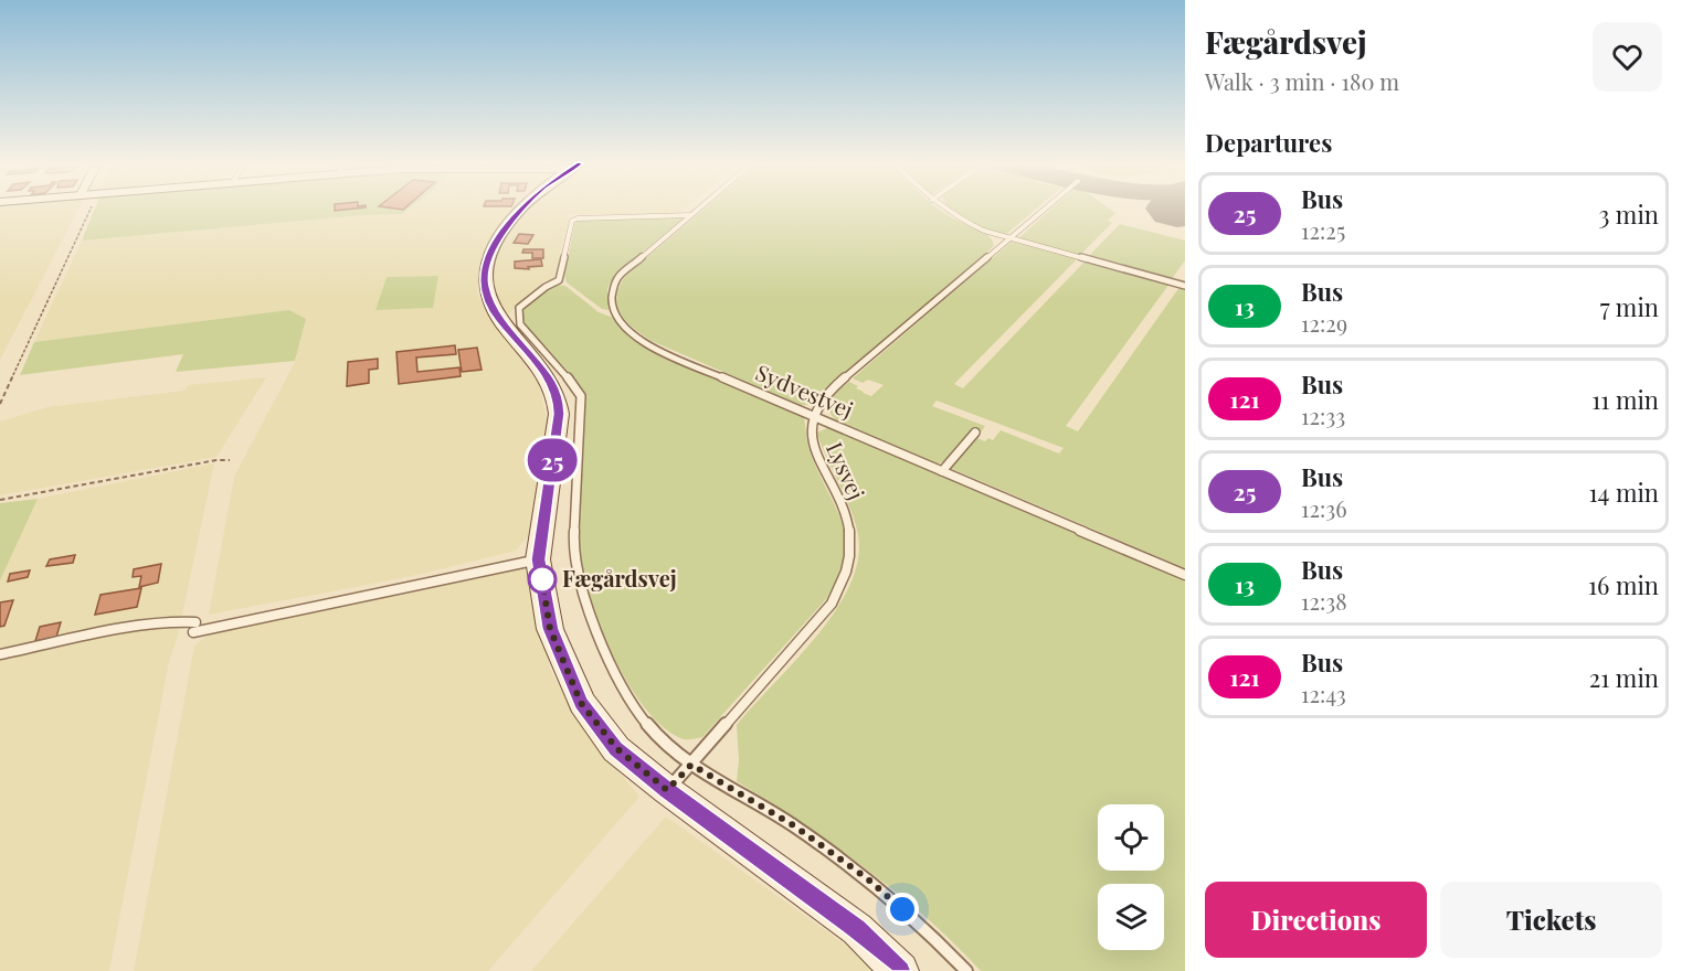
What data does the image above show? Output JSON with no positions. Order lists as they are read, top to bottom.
{
  "streets": {
    "lane": ["Sydvestvej", "Lysvej"]
  },
  "crossings": [
    ["Sydvestvej", "Lysvej"]
  ],
  "places": ["Fægårdsvej"],
  "lines": ["bus line 25"],
  "page": {
    "on_map": "25",
    "heading": [
      ["Fægårdsvej", "Walk · 3 min · 180 m"],
      "Departures"
    ],
    "list": [
      {
        "mark": "25",
        "name": "Bus",
        "note": "12:25",
        "value": "3 min"
      },
      {
        "mark": "13",
        "name": "Bus",
        "note": "12:29",
        "value": "7 min"
      },
      {
        "mark": "121",
        "name": "Bus",
        "note": "12:33",
        "value": "11 min"
      },
      {
        "mark": "25",
        "name": "Bus",
        "note": "12:36",
        "value": "14 min"
      },
      {
        "mark": "13",
        "name": "Bus",
        "note": "12:38",
        "value": "16 min"
      },
      {
        "mark": "121",
        "name": "Bus",
        "note": "12:43",
        "value": "21 min"
      }
    ],
    "buttons": ["Directions", "Tickets"]
  }
}
